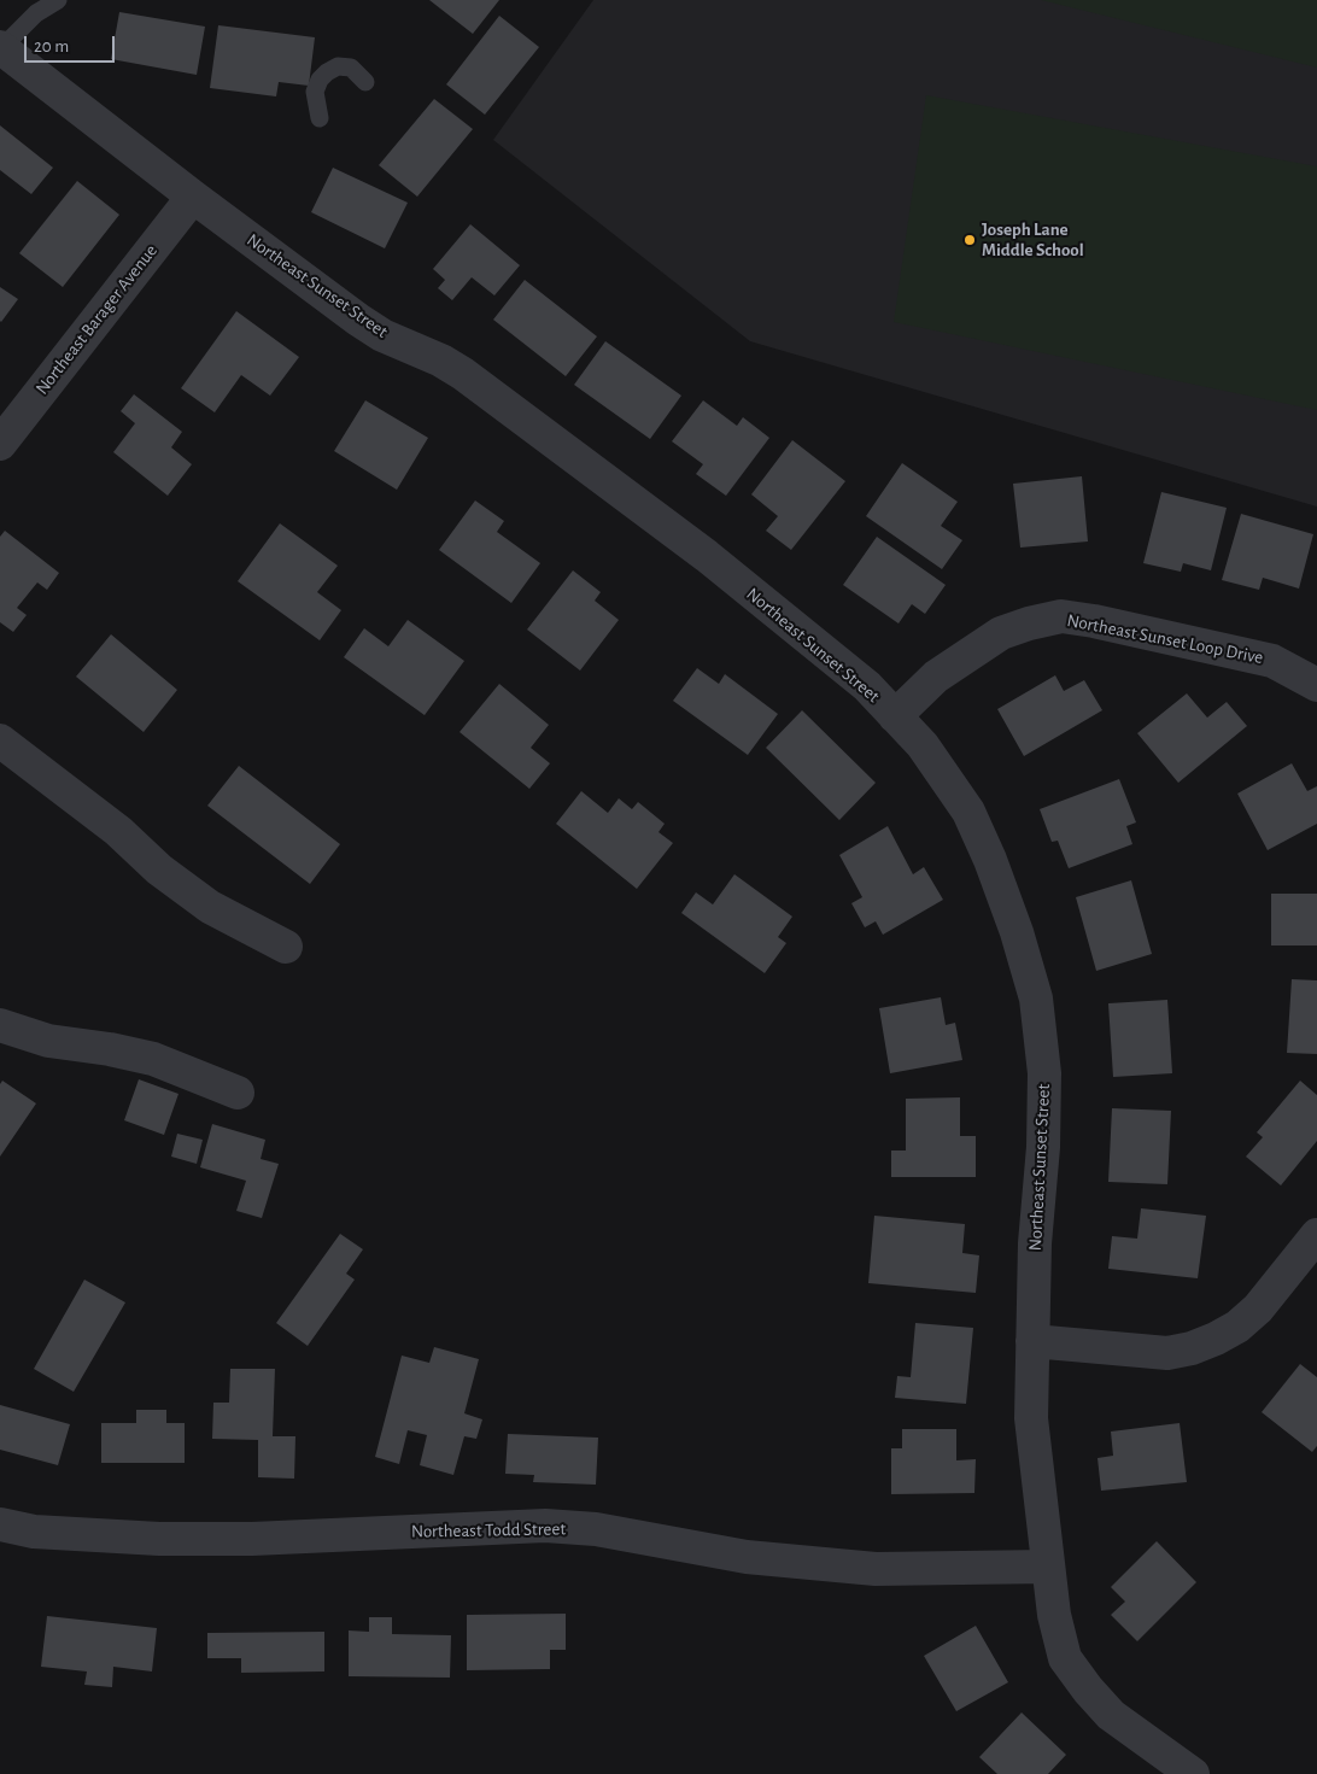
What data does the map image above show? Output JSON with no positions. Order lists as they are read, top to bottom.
{
  "streets": {
    "street": [
      "Northeast Sunset Street",
      "Northeast Barager Avenue",
      "Northeast Sunset Loop Drive",
      "Northeast Todd Street"
    ]
  },
  "crossings": [
    ["Northeast Sunset Street", "Northeast Barager Avenue"],
    ["Northeast Sunset Street", "Northeast Sunset Loop Drive"],
    ["Northeast Sunset Street", "Northeast Todd Street"]
  ],
  "places": ["Joseph Lane Middle School"],
  "scale_bar": "20 m"
}
